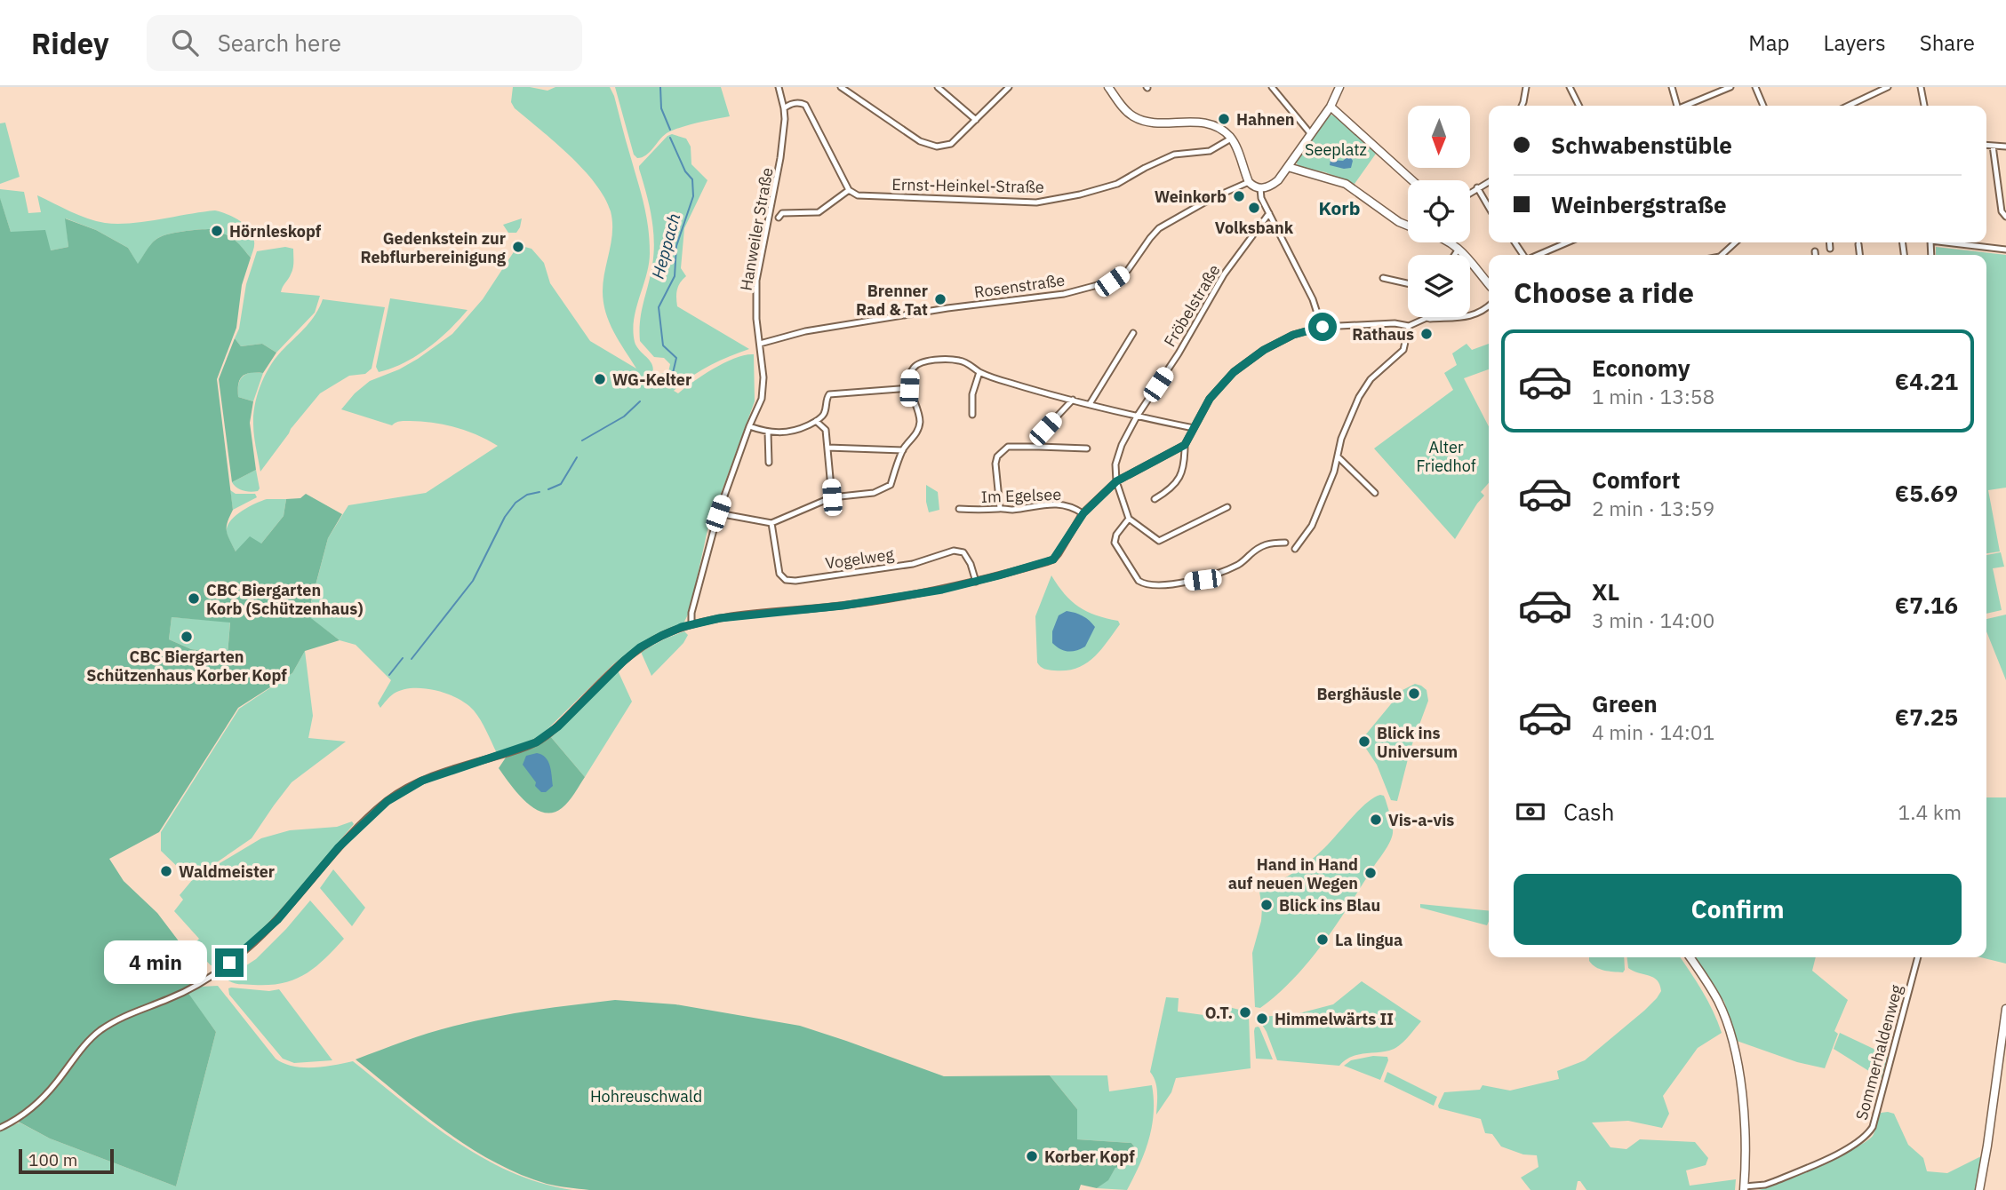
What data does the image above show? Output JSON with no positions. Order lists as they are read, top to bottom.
{
  "streets": {
    "street": [
      "Ernst-Heinkel-Straße",
      "Hanweiler Straße",
      "Rosenstraße",
      "Fröbelstraße",
      "Im Egelsee",
      "Vogelweg",
      "Sommerhaldenweg"
    ]
  },
  "crossings": [
    ["Hanweiler Straße", "Rosenstraße"]
  ],
  "districts": ["Korb"],
  "water": ["Heppach"],
  "parks": ["Seeplatz", "Alter Friedhof", "Hohreuschwald"],
  "places": [
    "Hahnen",
    "Weinkorb",
    "Volksbank",
    "Hörnleskopf",
    "Gedenkstein zur Rebflurbereinigung",
    "Brenner Rad & Tat",
    "Rathaus",
    "WG-Kelter",
    "CBC Biergarten Korb (Schützenhaus)",
    "CBC Biergarten Schützenhaus Korber Kopf",
    "Berghäusle",
    "Blick ins Universum",
    "Vis-a-vis",
    "Waldmeister",
    "Hand in Hand auf neuen Wegen",
    "Blick ins Blau",
    "La lingua",
    "O.T.",
    "Himmelwärts II",
    "Korber Kopf"
  ],
  "scale_bar": "100 m",
  "north": "bottom",
  "page": {
    "header": "Ridey",
    "search": "Search here",
    "nav": ["Map", "Layers", "Share"],
    "banner": ["Schwabenstüble", "Weinbergstraße"],
    "heading": "Choose a ride",
    "list": [
      {
        "name": "Economy",
        "note": "1 min · 13:58",
        "value": "€4.21"
      },
      {
        "name": "Comfort",
        "note": "2 min · 13:59",
        "value": "€5.69"
      },
      {
        "name": "XL",
        "note": "3 min · 14:00",
        "value": "€7.16"
      },
      {
        "name": "Green",
        "note": "4 min · 14:01",
        "value": "€7.25"
      }
    ],
    "pay": ["Cash", "1.4 km"],
    "buttons": "Confirm",
    "bubble": "4 min",
    "scale": "100 m"
  }
}
